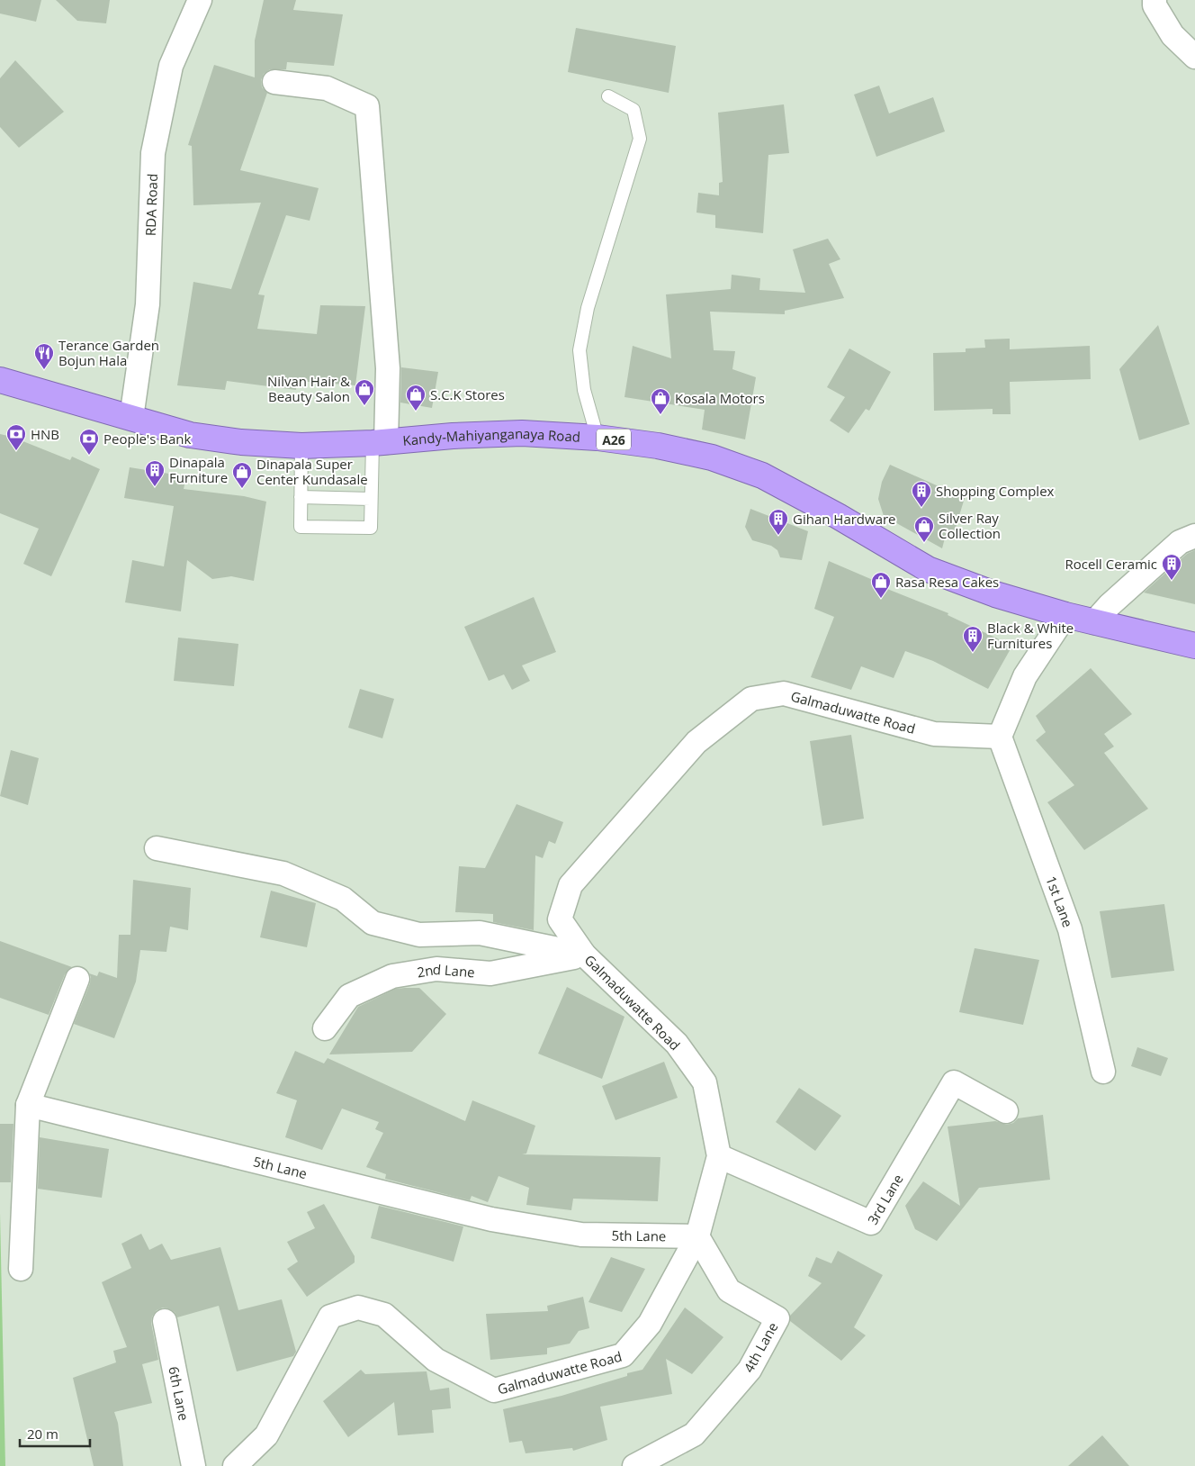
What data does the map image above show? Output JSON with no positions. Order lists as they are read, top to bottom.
{
  "streets": {
    "highway": ["Kandy-Mahiyanganaya Road", "A26"],
    "street": [
      "RDA Road",
      "Galmaduwatte Road",
      "1st Lane",
      "2nd Lane",
      "5th Lane",
      "3rd Lane",
      "4th Lane",
      "6th Lane"
    ]
  },
  "crossings": [
    ["RDA Road", "Kandy-Mahiyanganaya Road"],
    ["Galmaduwatte Road", "1st Lane"],
    ["Galmaduwatte Road", "2nd Lane"],
    ["Galmaduwatte Road", "5th Lane"],
    ["Galmaduwatte Road", "3rd Lane"],
    ["Galmaduwatte Road", "4th Lane"],
    ["5th Lane", "4th Lane"]
  ],
  "places": {
    "restaurant": ["Terance Garden Bojun Hala"],
    "shop": [
      "Nilvan Hair & Beauty Salon",
      "S.C.K Stores",
      "Kosala Motors",
      "Dinapala Super Center Kundasale",
      "Silver Ray Collection",
      "Rasa Resa Cakes"
    ],
    "bank": ["HNB", "People's Bank"],
    "building": [
      "Dinapala Furniture",
      "Shopping Complex",
      "Gihan Hardware",
      "Rocell Ceramic",
      "Black & White Furnitures"
    ]
  },
  "scale_bar": "20 m"
}
